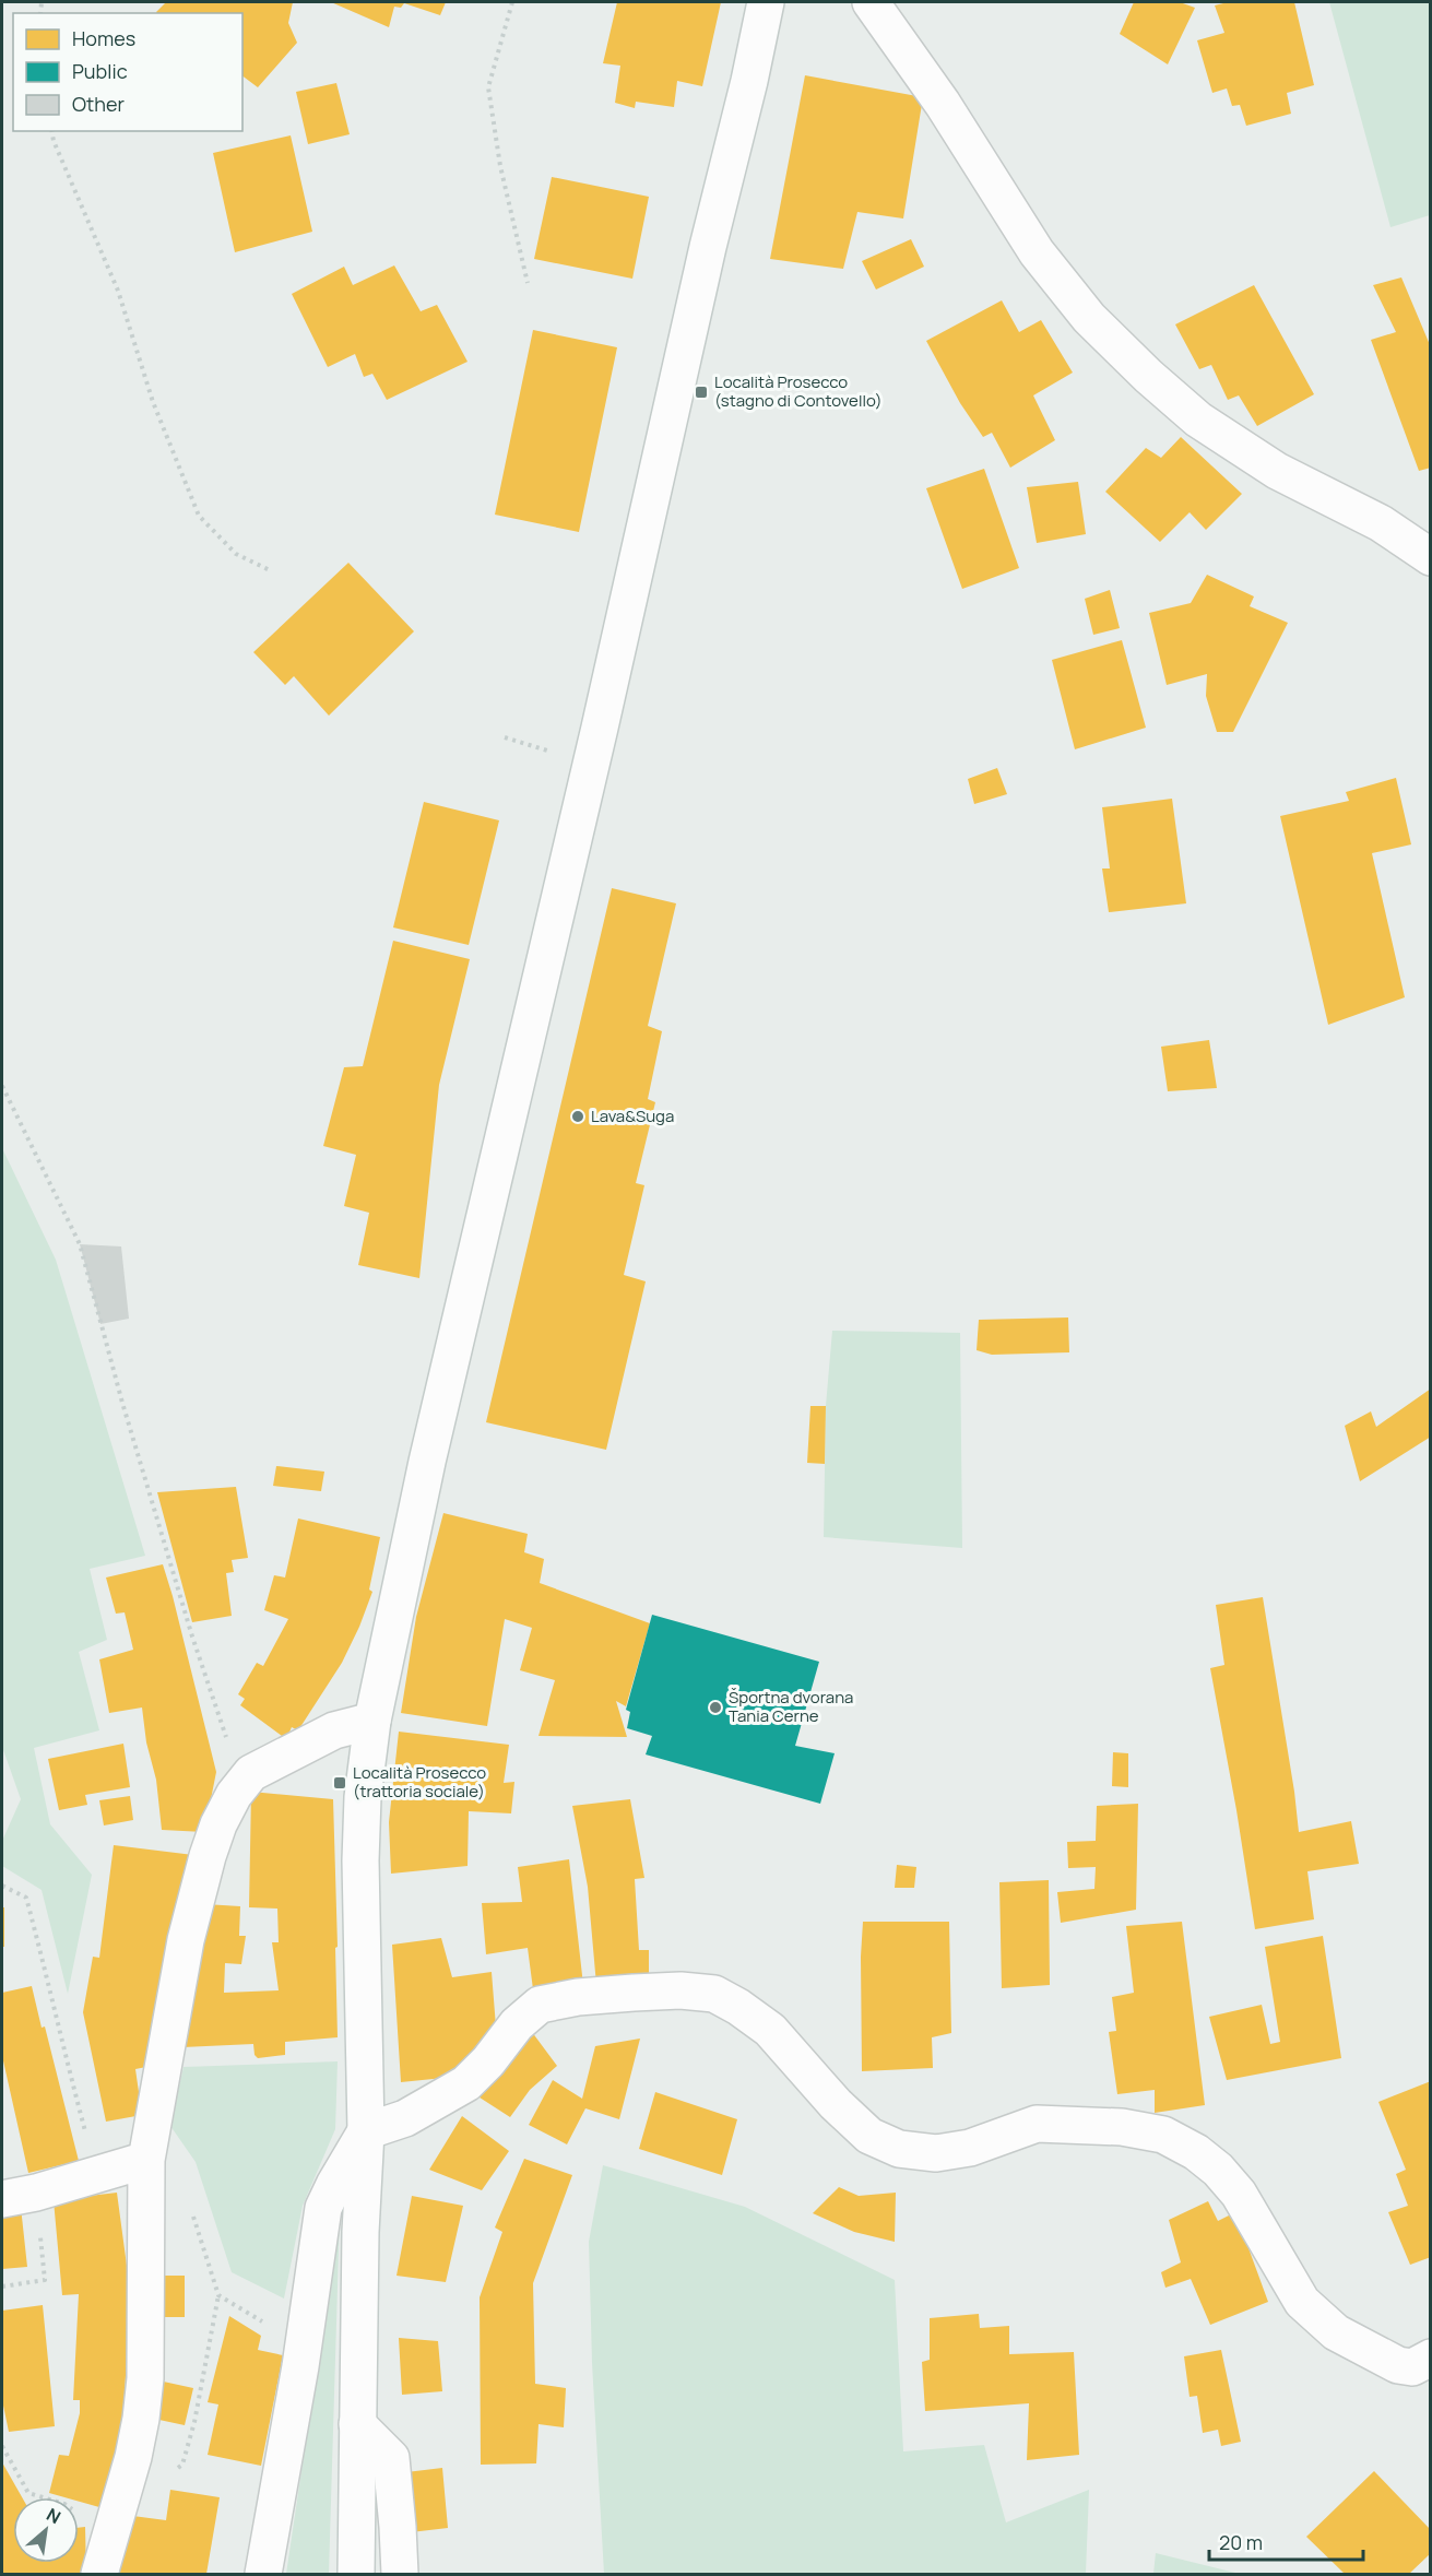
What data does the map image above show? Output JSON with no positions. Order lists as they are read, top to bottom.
{
  "places": {
    "transit": ["Località Prosecco (stagno di Contovello)", "Località Prosecco (trattoria sociale)"],
    "other": ["Lava&Suga", "Športna dvorana Tania Cerne"]
  },
  "legend": ["Homes", "Public", "Other"],
  "scale_bar": "20 m",
  "north": "top right"
}
